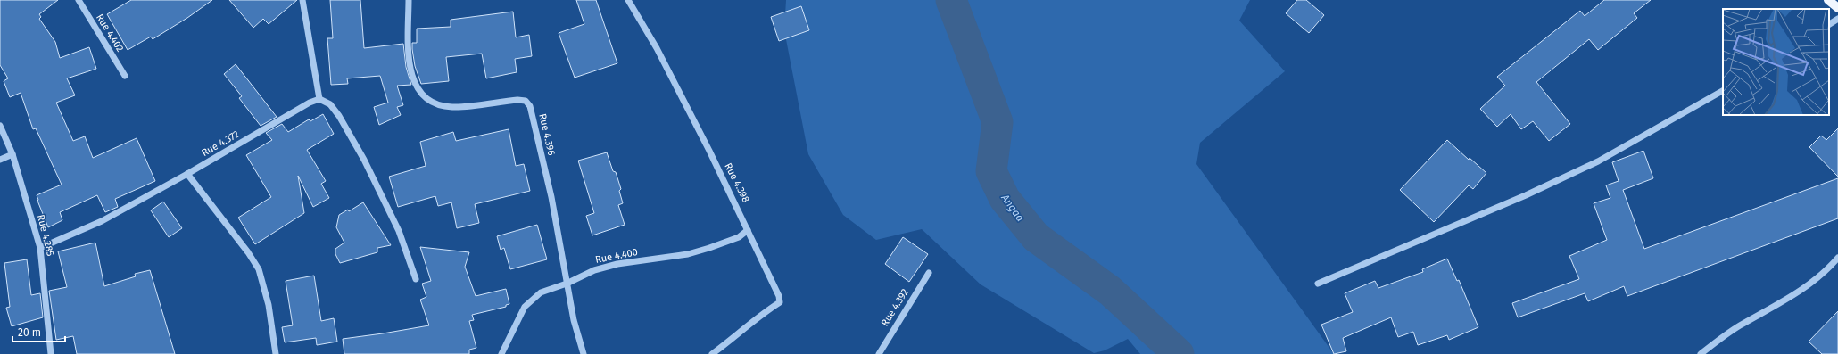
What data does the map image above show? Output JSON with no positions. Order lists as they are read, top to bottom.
{
  "streets": {
    "street": [
      "Rue 4.402",
      "Rue 4.396",
      "Rue 4.372",
      "Rue 4.398",
      "Rue 4.285",
      "Rue 4.400",
      "Rue 4.392"
    ]
  },
  "crossings": [
    ["Rue 4.396", "Rue 4.400"],
    ["Rue 4.372", "Rue 4.285"],
    ["Rue 4.398", "Rue 4.400"]
  ],
  "water": ["Angaa"],
  "scale_bar": "20 m"
}
